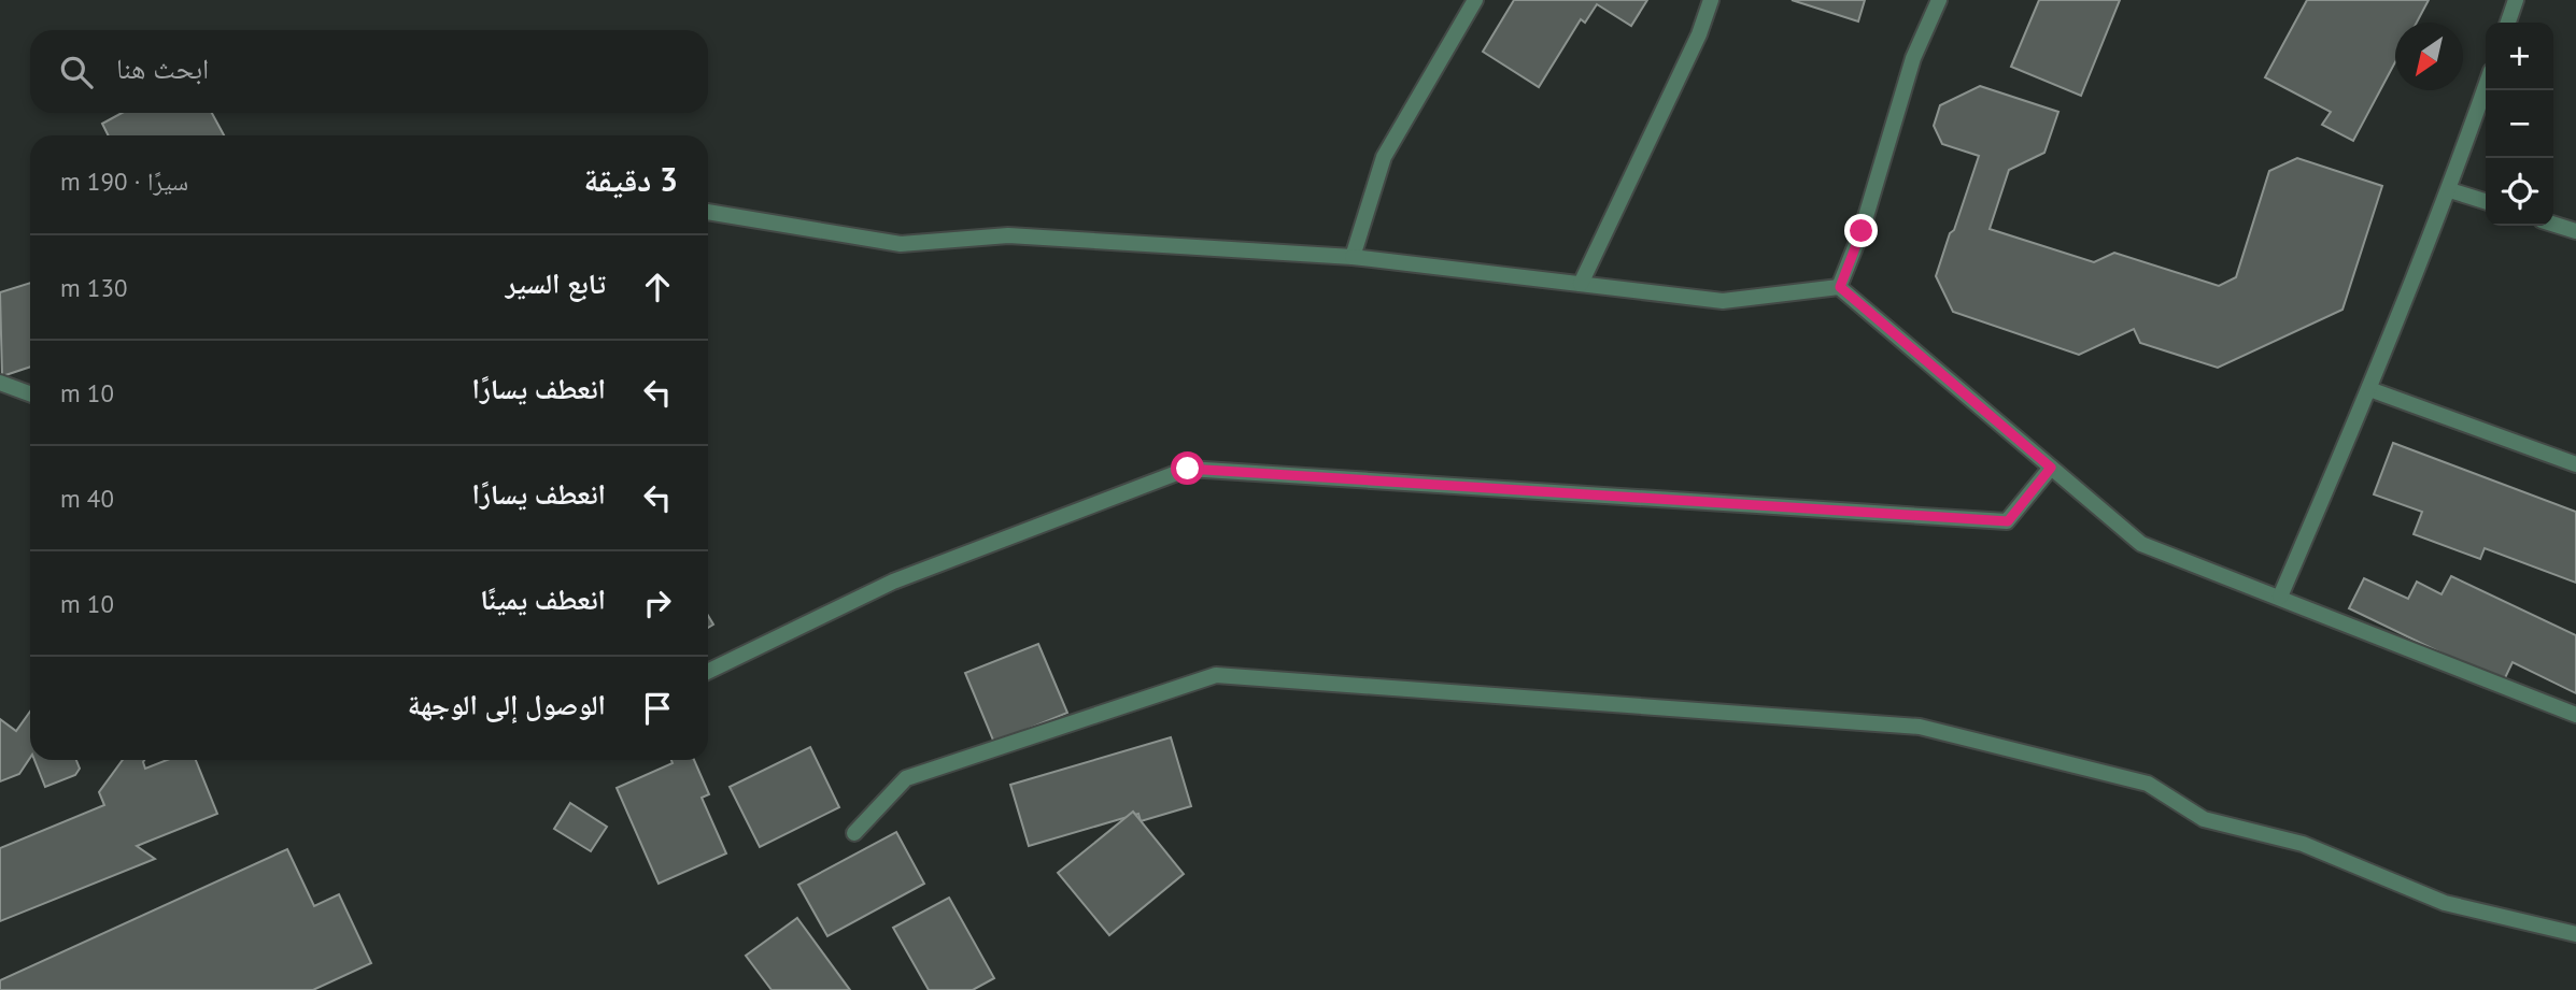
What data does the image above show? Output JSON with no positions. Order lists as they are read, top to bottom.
{
  "north": "bottom left",
  "page": {
    "map_buttons": ["+", "−"],
    "search": "ابحث هنا",
    "heading": ["3 دقيقة", "سيرًا · 190 m"],
    "list": [
      ["تابع السير", "130 m"],
      ["انعطف يسارًا", "10 m"],
      ["انعطف يسارًا", "40 m"],
      ["انعطف يمينًا", "10 m"],
      "الوصول إلى الوجهة"
    ]
  }
}
